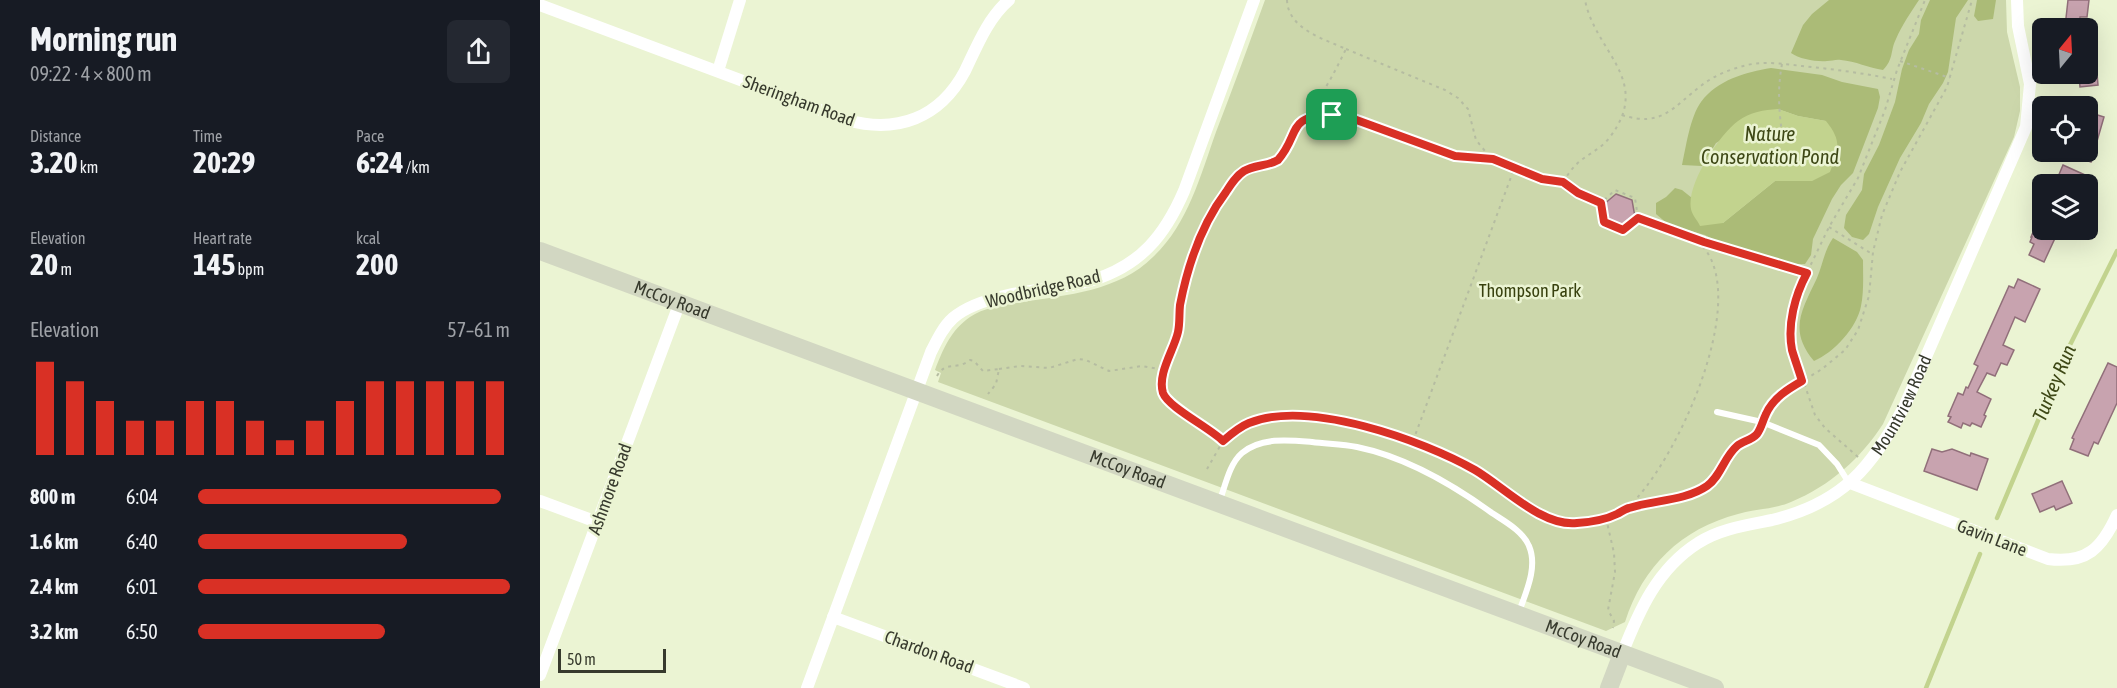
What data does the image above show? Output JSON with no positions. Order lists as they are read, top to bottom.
{
  "streets": {
    "main road": ["McCoy Road", "Mountview Road"],
    "street": [
      "Sheringham Road",
      "Woodbridge Road",
      "Ashmore Road",
      "Gavin Lane",
      "Chardon Road"
    ]
  },
  "crossings": [
    ["Woodbridge Road", "McCoy Road"],
    ["Woodbridge Road", "Chardon Road"],
    ["McCoy Road", "Mountview Road"],
    ["McCoy Road", "Ashmore Road"],
    ["Mountview Road", "Gavin Lane"]
  ],
  "water": ["Nature Conservation Pond", "Turkey Run"],
  "parks": ["Thompson Park"],
  "scale_bar": "50 m",
  "north": "top",
  "page": {
    "heading": ["Morning run", "09:22 · 4 × 800 m"],
    "stats": [
      ["Distance", "3.20 km"],
      ["Time", "20:29"],
      ["Pace", "6:24 /km"],
      ["Elevation", "20 m"],
      ["Heart rate", "145 bpm"],
      ["kcal", "200"]
    ],
    "chart": ["Elevation", "57–61 m"],
    "list": [
      {
        "name": "800 m",
        "note": "6:04"
      },
      {
        "name": "1.6 km",
        "note": "6:40"
      },
      {
        "name": "2.4 km",
        "note": "6:01"
      },
      {
        "name": "3.2 km",
        "note": "6:50"
      }
    ],
    "scale": "50 m"
  }
}
